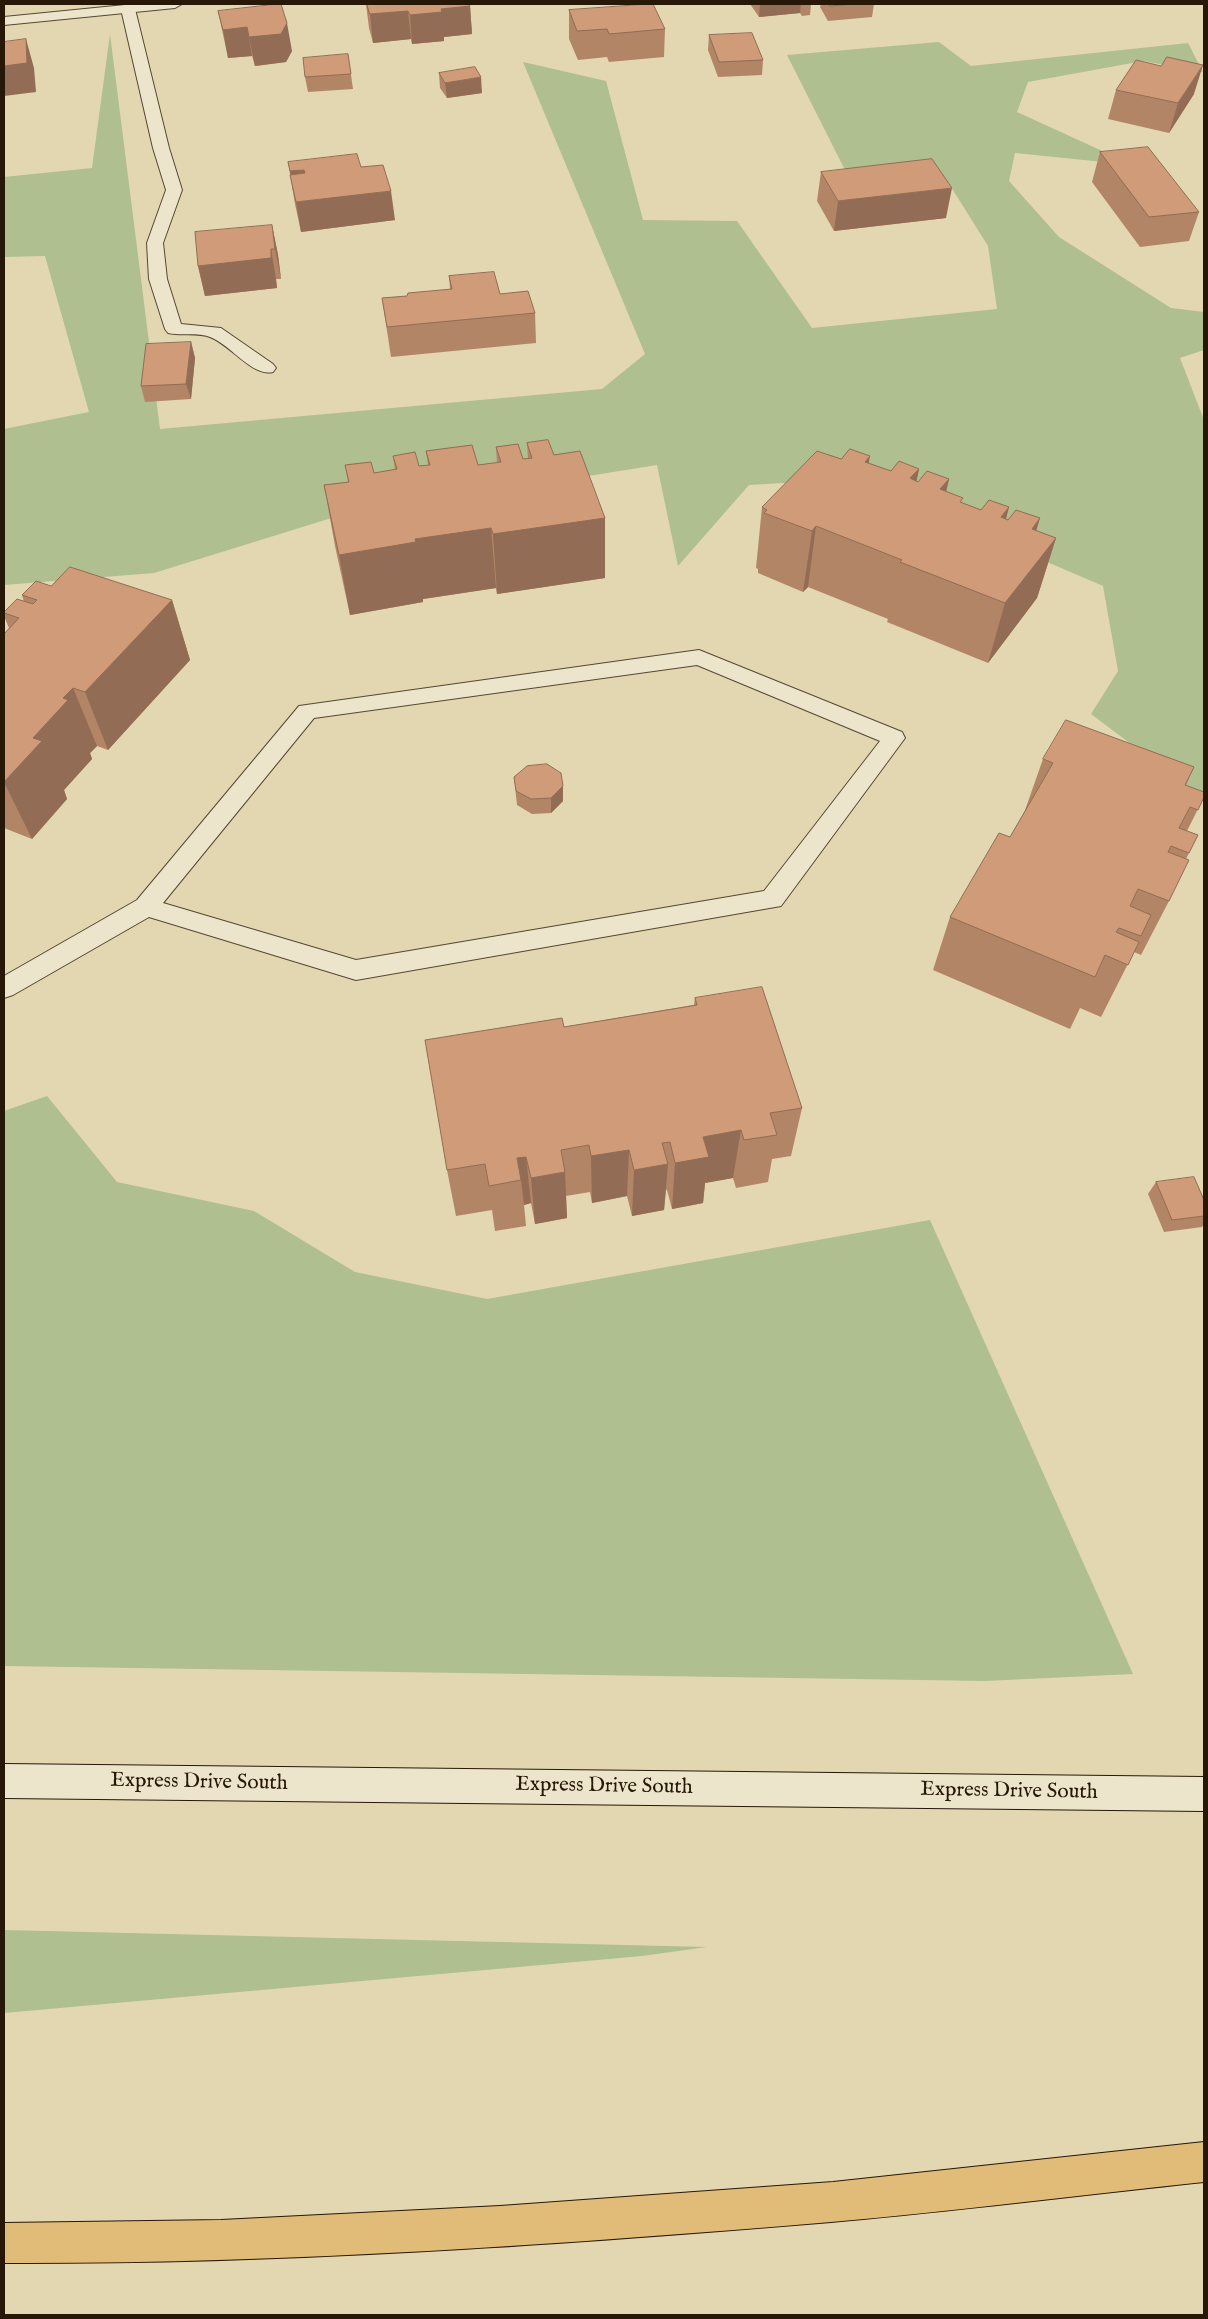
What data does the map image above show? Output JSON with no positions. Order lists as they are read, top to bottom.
{
  "streets": {
    "main road": ["Express Drive South"]
  }
}
